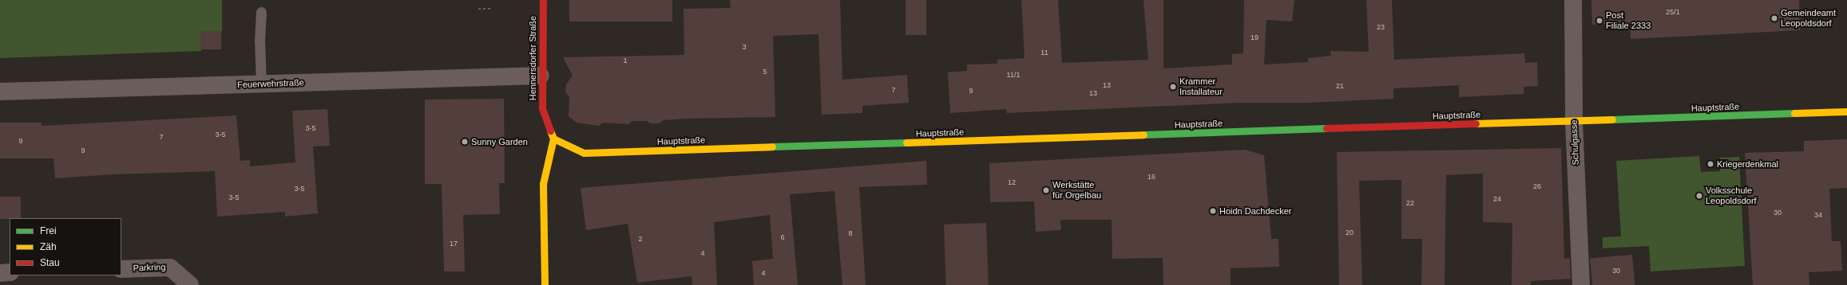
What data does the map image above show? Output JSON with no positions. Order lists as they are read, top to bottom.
{
  "streets": {
    "street": [
      "Hennersdorfer Straße",
      "Feuerwehrstraße",
      "Hauptstraße",
      "Schulgasse",
      "Parkring"
    ]
  },
  "crossings": [
    ["Hennersdorfer Straße", "Feuerwehrstraße"],
    ["Hennersdorfer Straße", "Hauptstraße"],
    ["Hauptstraße", "Schulgasse"]
  ],
  "places": [
    "Gemeindeamt Leopoldsdorf",
    "Post Filiale 2333",
    "Krammer Installateur",
    "Sunny Garden",
    "Kriegerdenkmal",
    "Werkstätte für Orgelbau",
    "Volksschule Leopoldsdorf",
    "Hoidn Dachdecker"
  ],
  "house_numbers": [
    "25/1",
    "23",
    "19",
    "3",
    "11",
    "1",
    "5",
    "11/1",
    "13",
    "21",
    "7",
    "9",
    "13",
    "3-5",
    "3-5",
    "7",
    "9",
    "9",
    "16",
    "12",
    "26",
    "3-5",
    "3-5",
    "24",
    "22",
    "30",
    "34",
    "20",
    "8",
    "6",
    "2",
    "17",
    "4",
    "30",
    "4"
  ],
  "legend": ["Frei", "Zäh", "Stau"]
}
